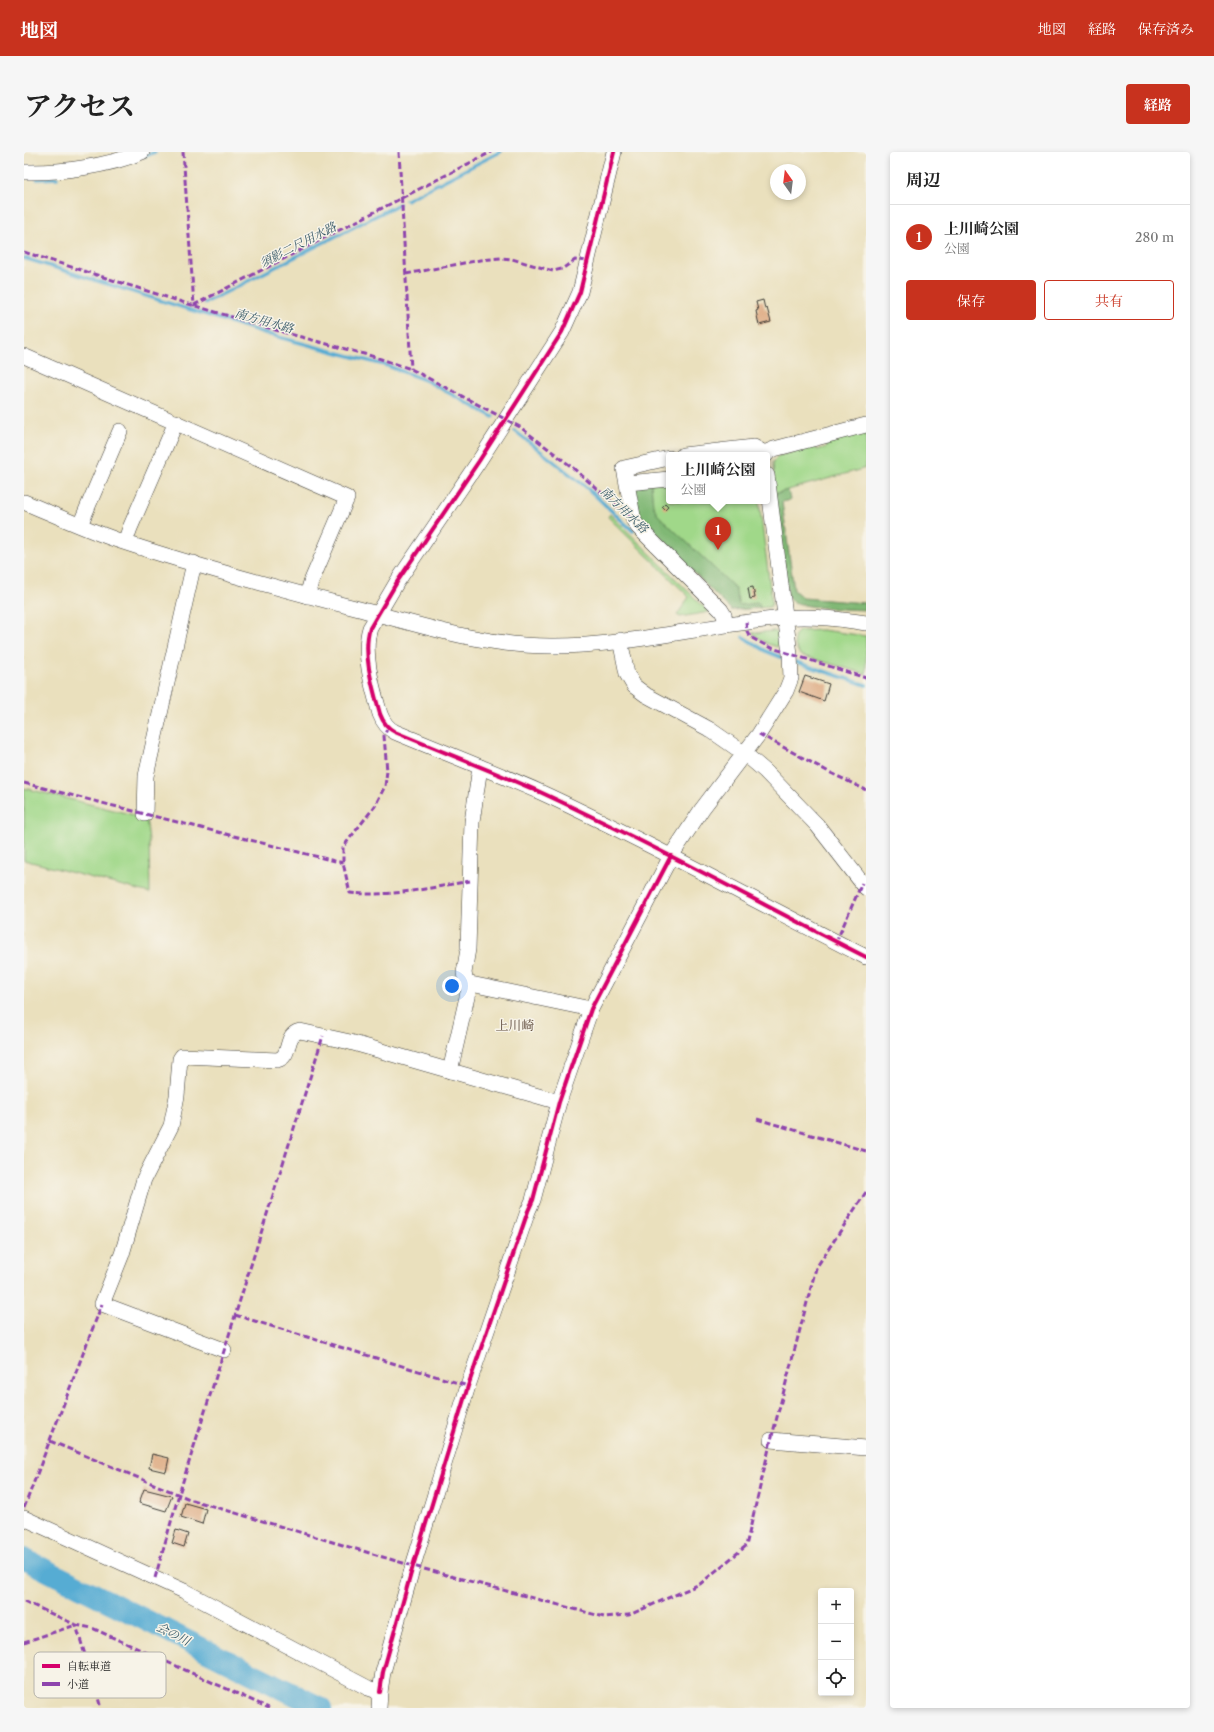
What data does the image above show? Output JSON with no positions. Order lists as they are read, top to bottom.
{
  "districts": ["上川崎"],
  "water": ["須影二尺用水路", "南方用水路", "会の川"],
  "legend": ["自転車道", "小道"],
  "north": "top",
  "page": {
    "header": "地図",
    "nav": ["地図", "経路", "保存済み"],
    "title": "アクセス",
    "buttons": [
      "経路",
      ["保存", "共有"]
    ],
    "heading": "周辺",
    "list": [
      {
        "mark": "1",
        "name": "上川崎公園",
        "note": "公園",
        "value": "280 m"
      }
    ],
    "popup": ["上川崎公園", "公園"],
    "pins": "1",
    "map_buttons": ["+", "−"]
  }
}
